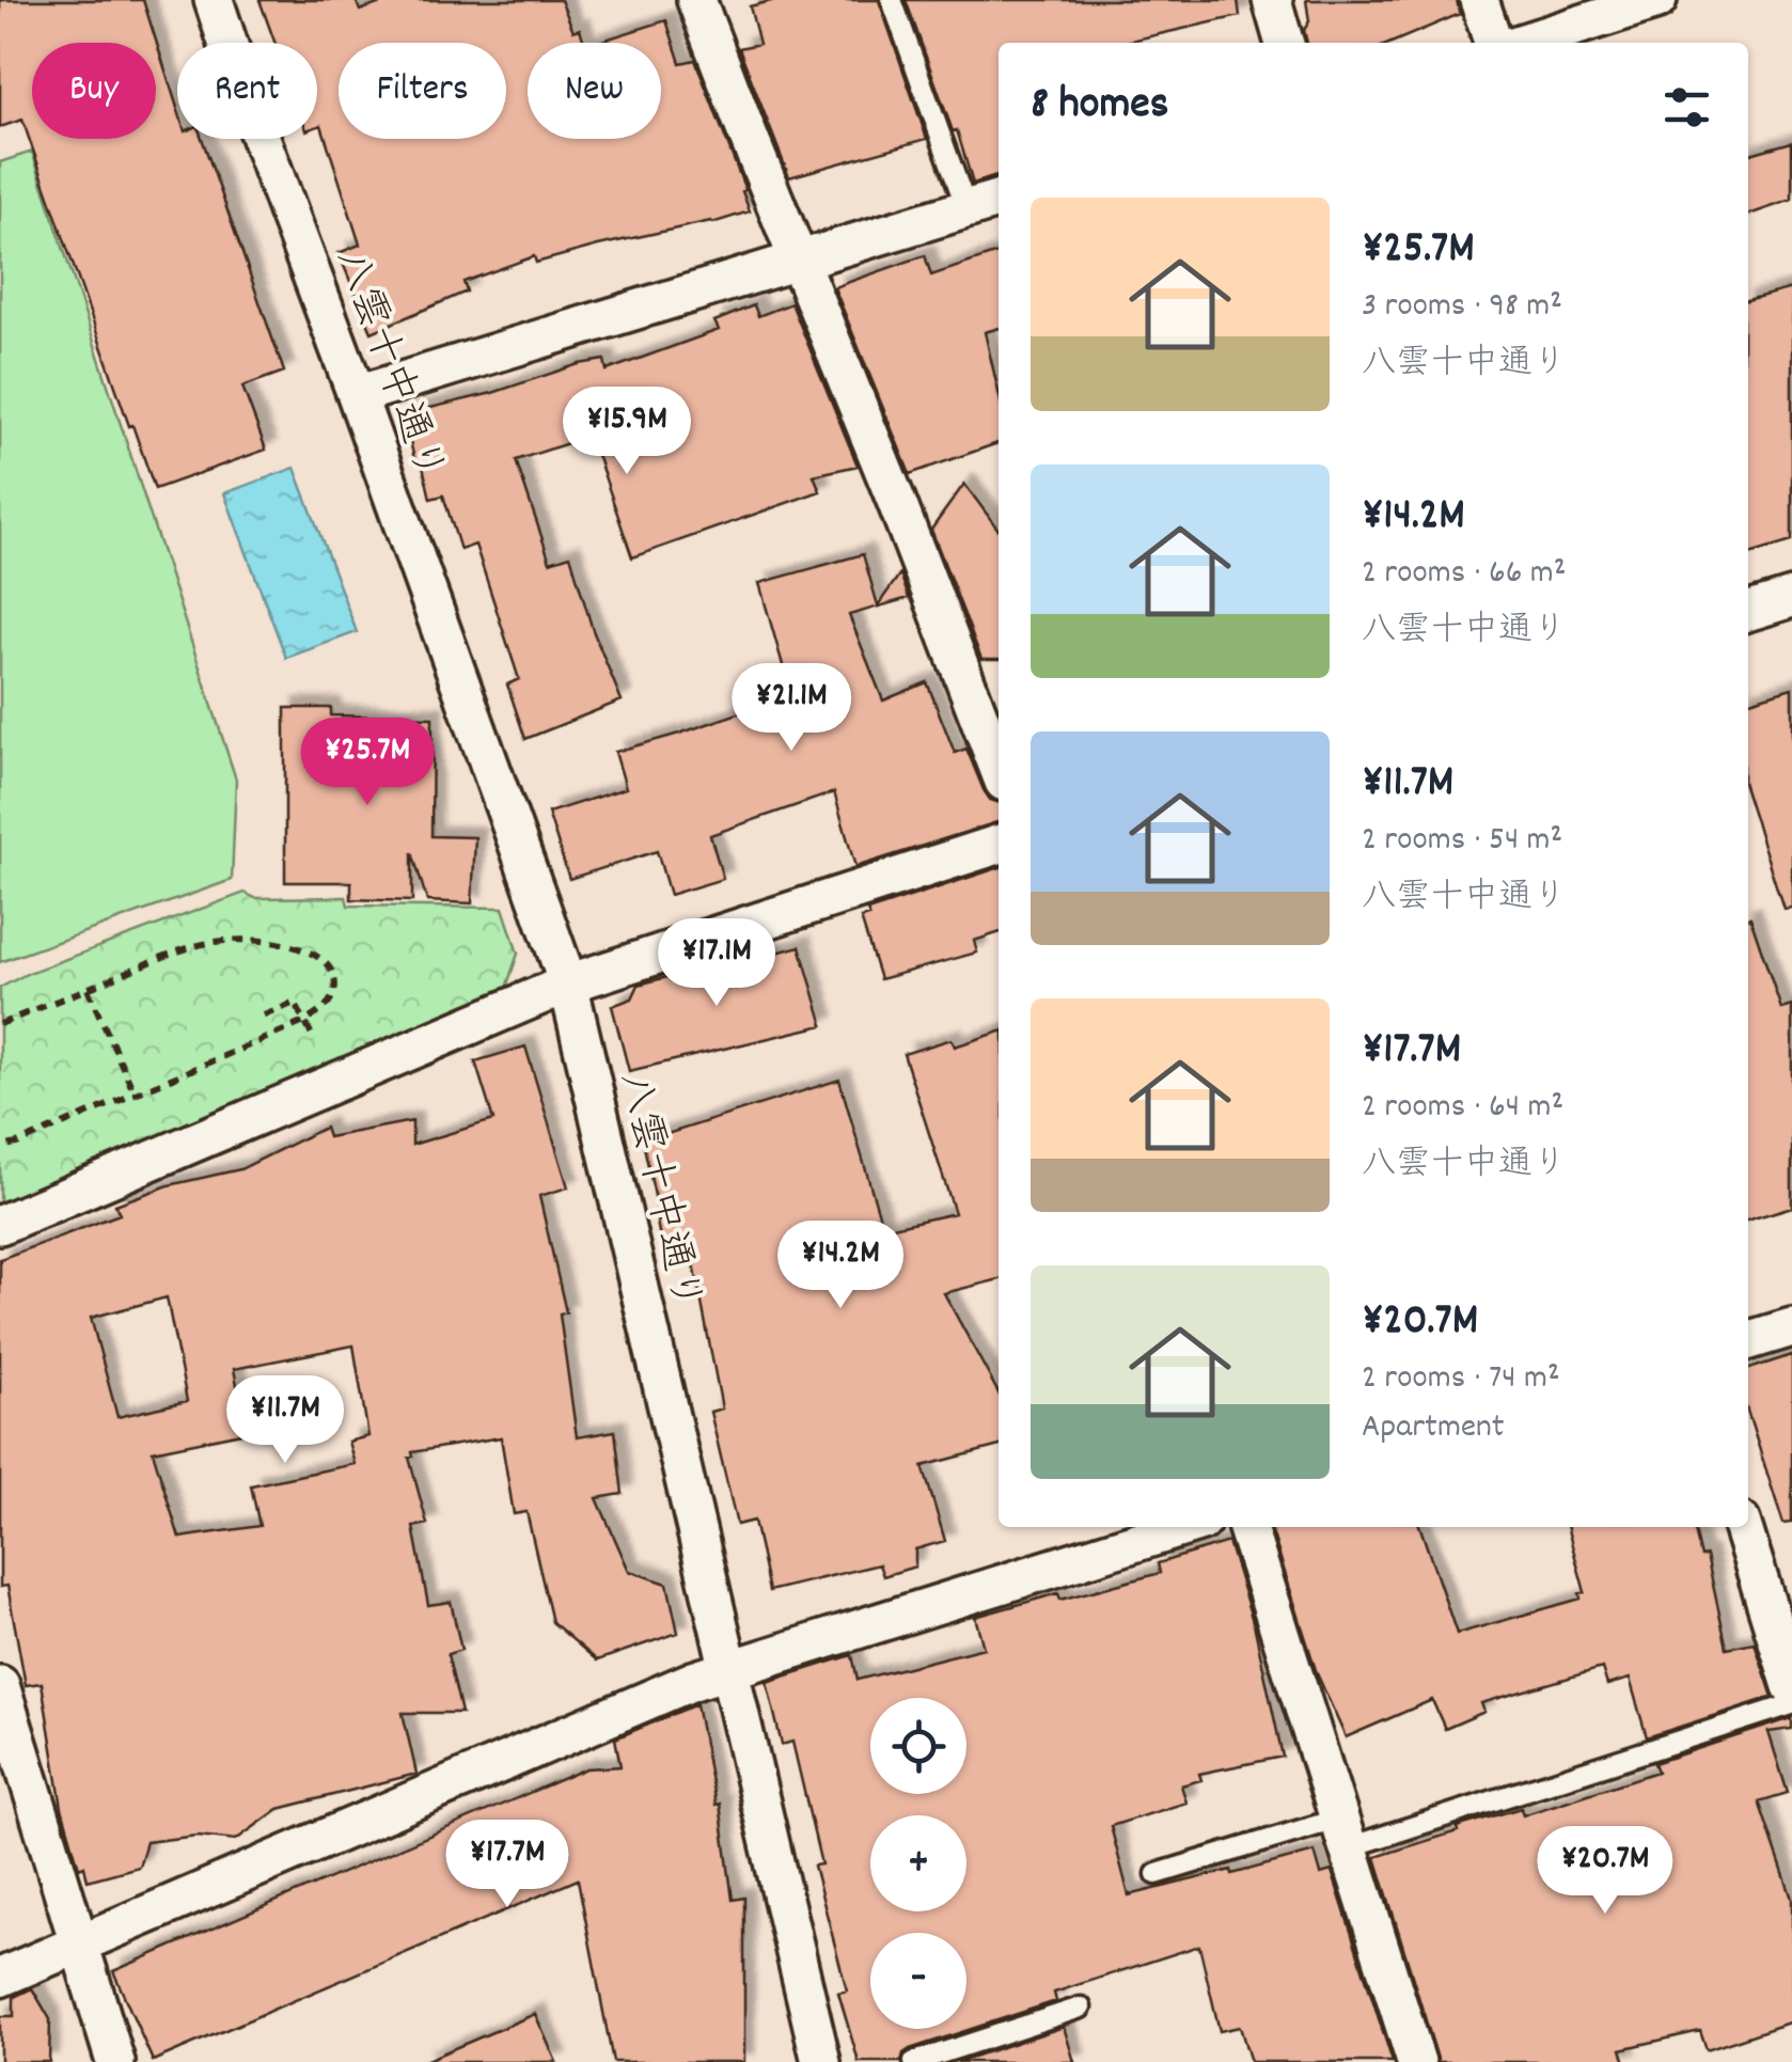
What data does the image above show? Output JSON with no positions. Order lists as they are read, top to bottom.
{
  "streets": {
    "street": ["八雲十中通り"]
  },
  "page": {
    "chip": [
      "Buy",
      "Rent",
      "Filters",
      "New"
    ],
    "heading": "8 homes",
    "list": [
      {
        "name": "¥25.7M",
        "note": "3 rooms · 98 m² · 八雲十中通り"
      },
      {
        "name": "¥14.2M",
        "note": "2 rooms · 66 m² · 八雲十中通り"
      },
      {
        "name": "¥11.7M",
        "note": "2 rooms · 54 m² · 八雲十中通り"
      },
      {
        "name": "¥17.7M",
        "note": "2 rooms · 64 m² · 八雲十中通り"
      },
      {
        "name": "¥20.7M",
        "note": "2 rooms · 74 m² · Apartment"
      }
    ],
    "price": [
      "¥15.9M",
      "¥21.1M",
      "¥25.7M",
      "¥17.1M",
      "¥14.2M",
      "¥11.7M",
      "¥17.7M",
      "¥20.7M"
    ],
    "map_buttons": ["+", "−"]
  }
}
